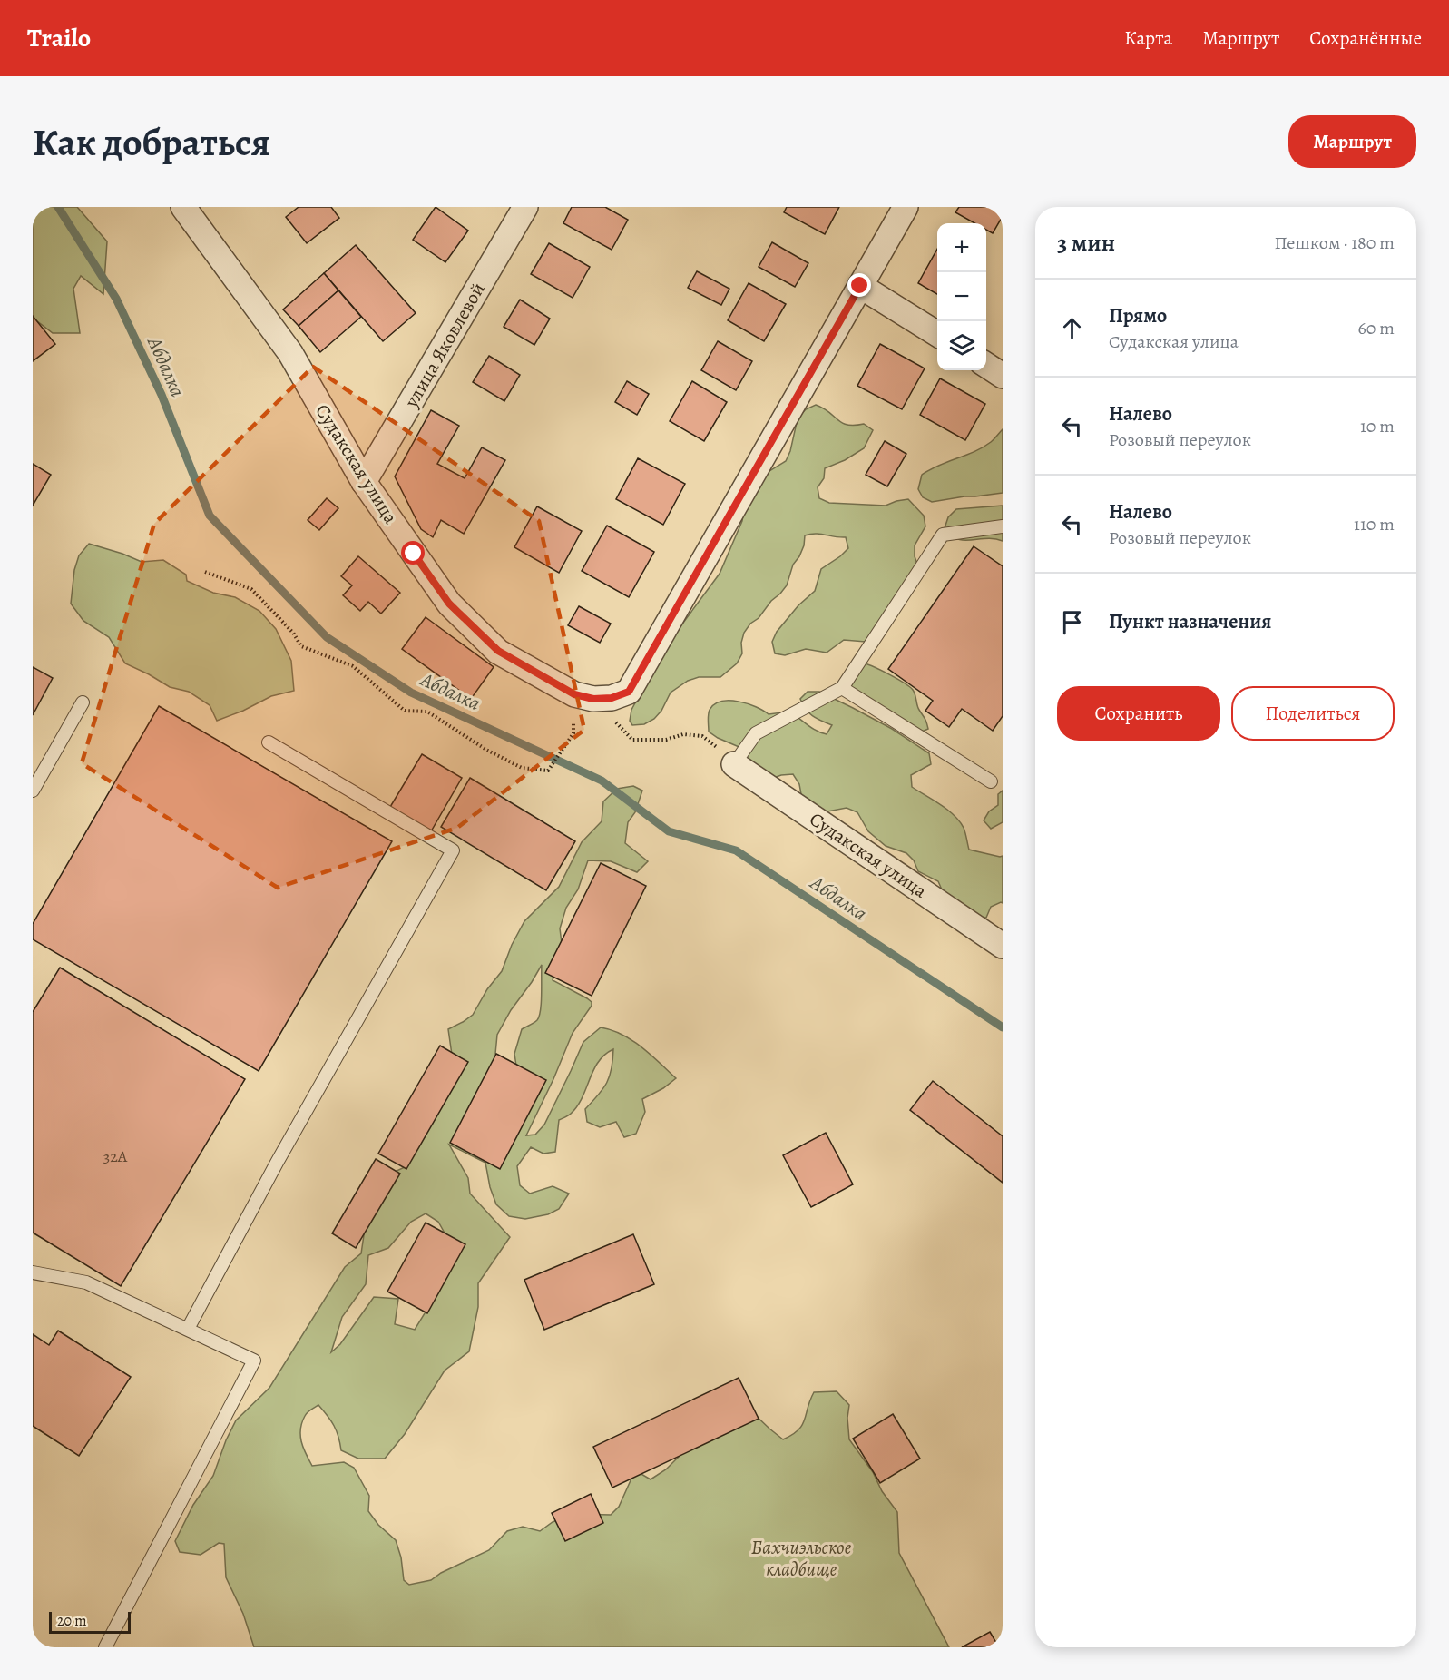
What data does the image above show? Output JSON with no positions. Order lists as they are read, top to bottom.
{
  "streets": {
    "street": ["улица Яковлевой", "Судакская улица"]
  },
  "crossings": [
    ["улица Яковлевой", "Судакская улица"]
  ],
  "water": ["Абдалка"],
  "parks": ["Бахчиэльское кладбище"],
  "house_numbers": ["32А"],
  "scale_bar": "20 m",
  "page": {
    "header": "Trailo",
    "nav": ["Карта", "Маршрут", "Сохранённые"],
    "buttons": [
      "Маршрут",
      ["Сохранить", "Поделиться"]
    ],
    "title": "Как добраться",
    "heading": ["3 мин", "Пешком · 180 m"],
    "map_buttons": ["+", "−"],
    "list": [
      ["Прямо", "Судакская улица", "60 m"],
      ["Налево", "Розовый переулок", "10 m"],
      ["Налево", "Розовый переулок", "110 m"],
      "Пункт назначения"
    ],
    "scale": "20 m"
  }
}
